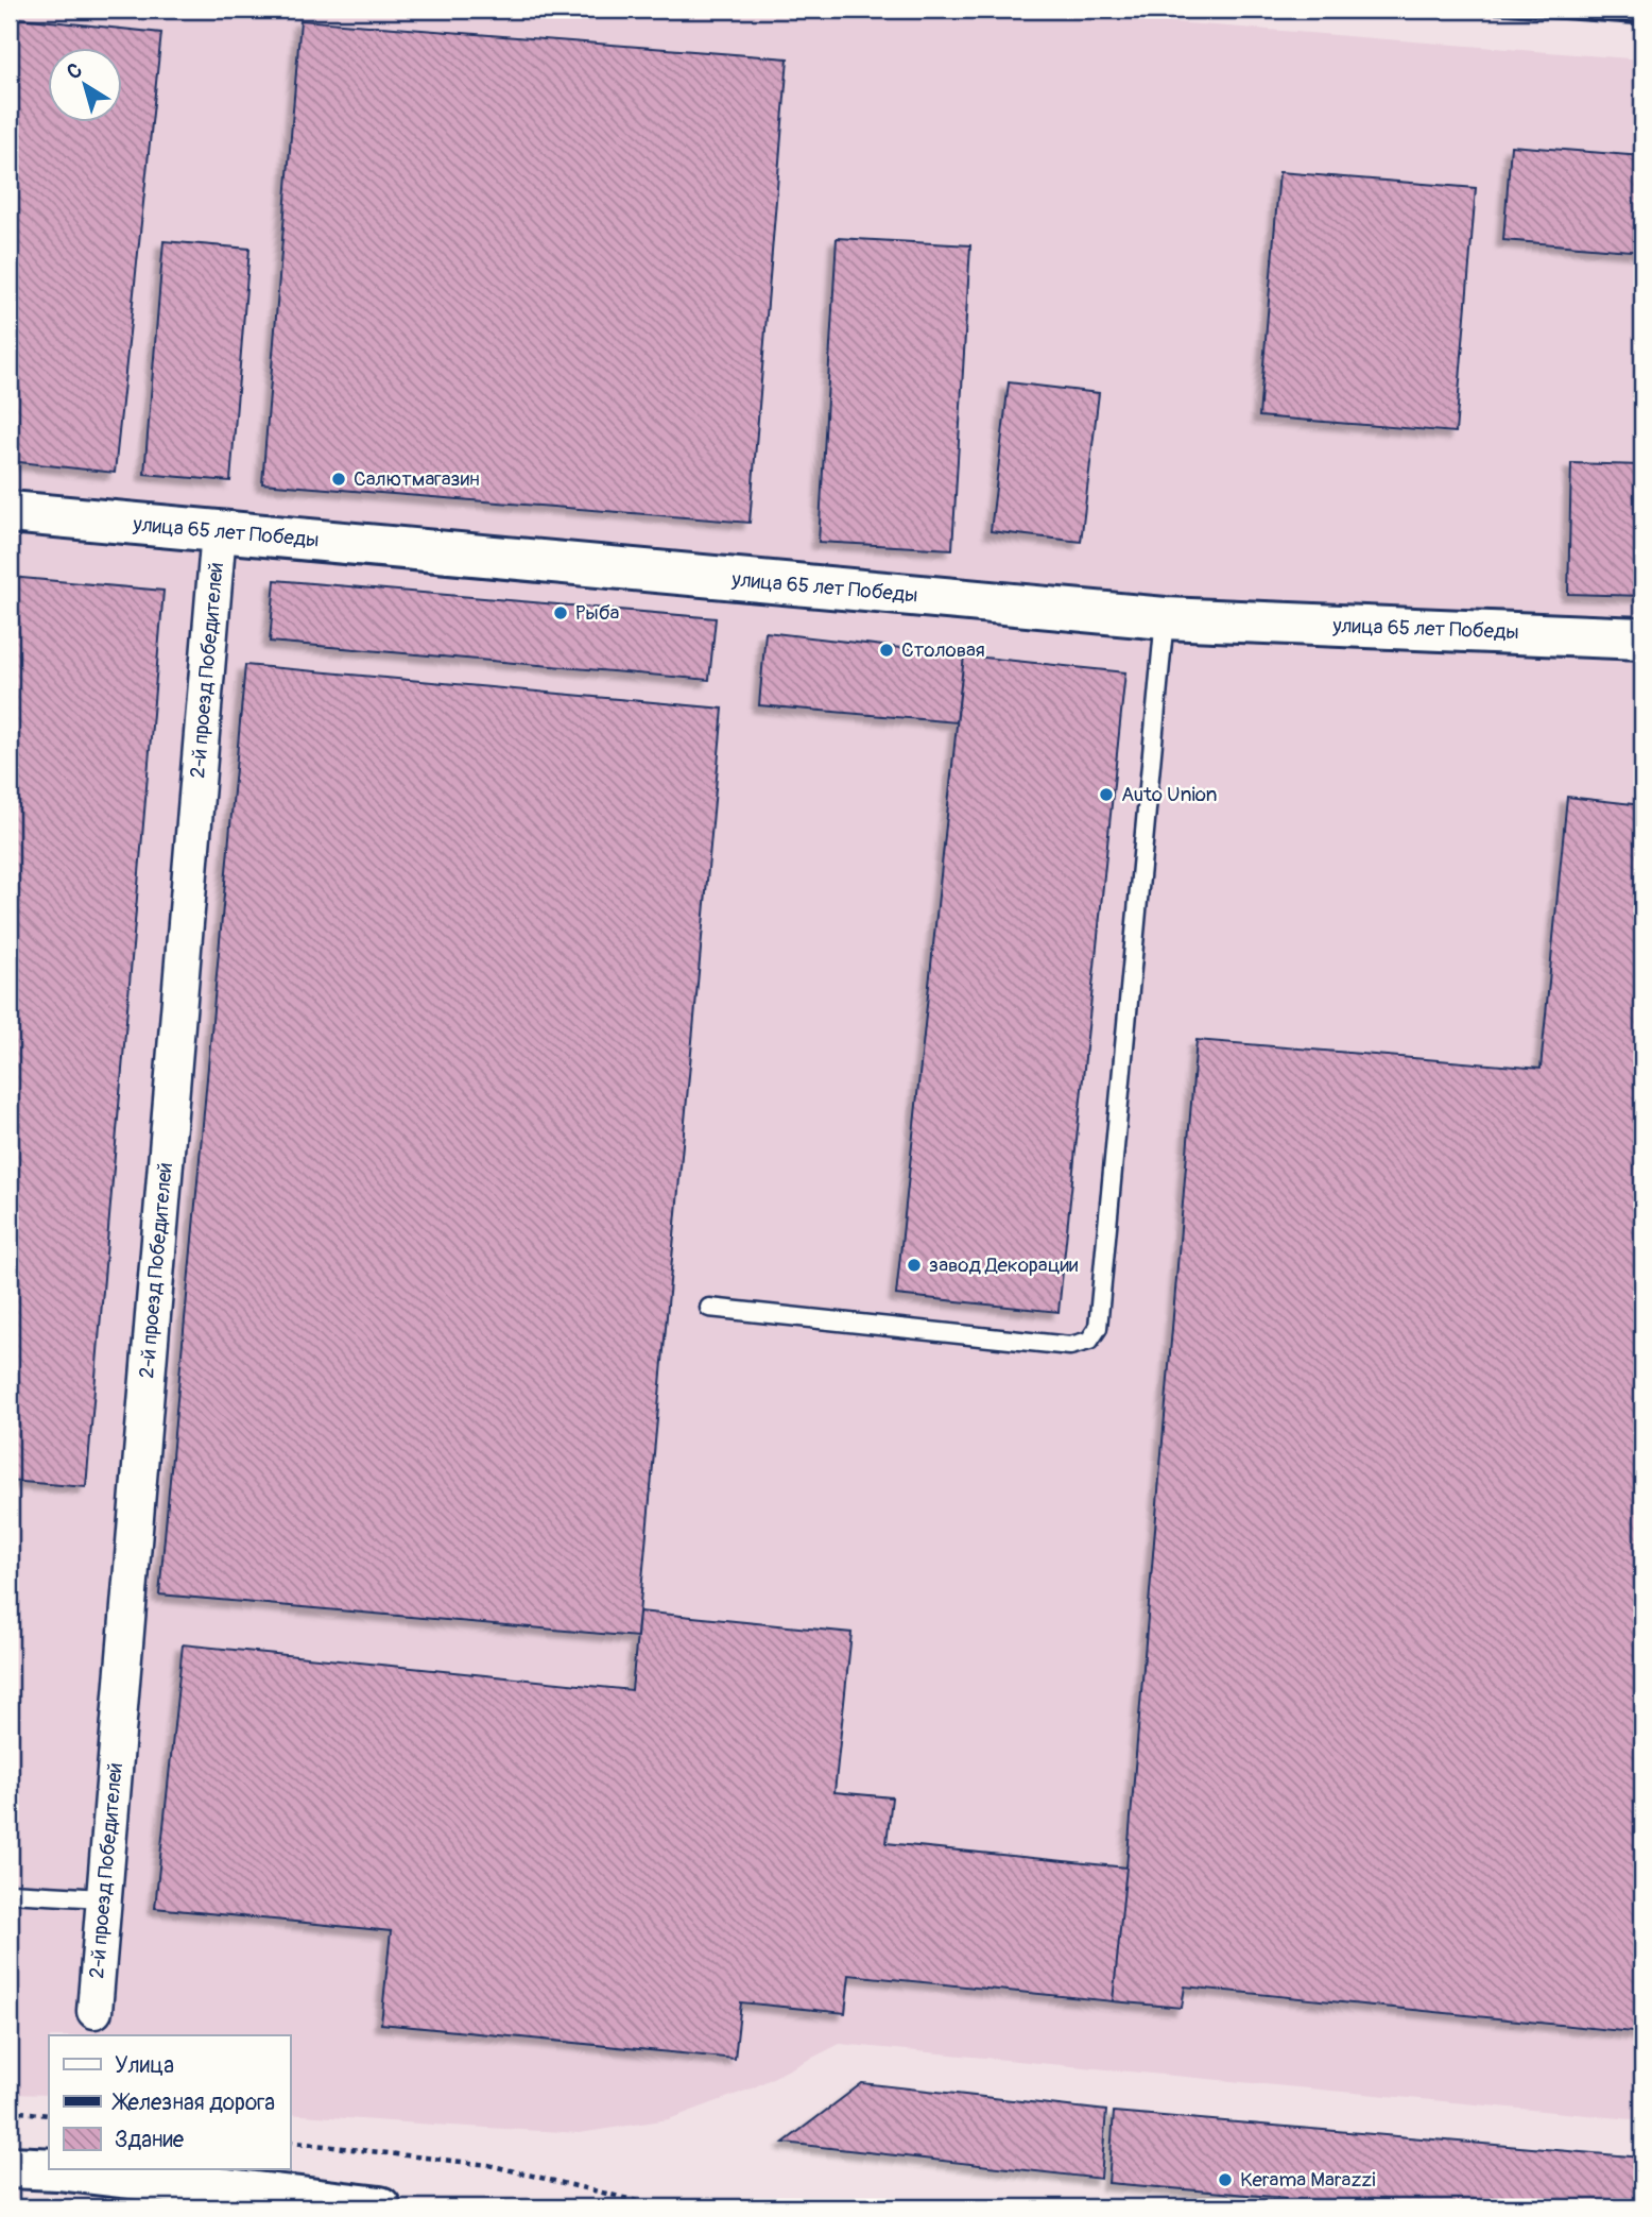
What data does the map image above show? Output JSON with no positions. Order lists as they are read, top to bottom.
{
  "streets": {
    "street": ["улица 65 лет Победы", "2-й проезд Победителей"]
  },
  "crossings": [
    ["улица 65 лет Победы", "2-й проезд Победителей"]
  ],
  "places": [
    "Салютмагазин",
    "Рыба",
    "Столовая",
    "Auto Union",
    "завод Декорации",
    "Kerama Marazzi"
  ],
  "legend": ["Улица", "Железная дорога", "Здание"],
  "north": "top left"
}
